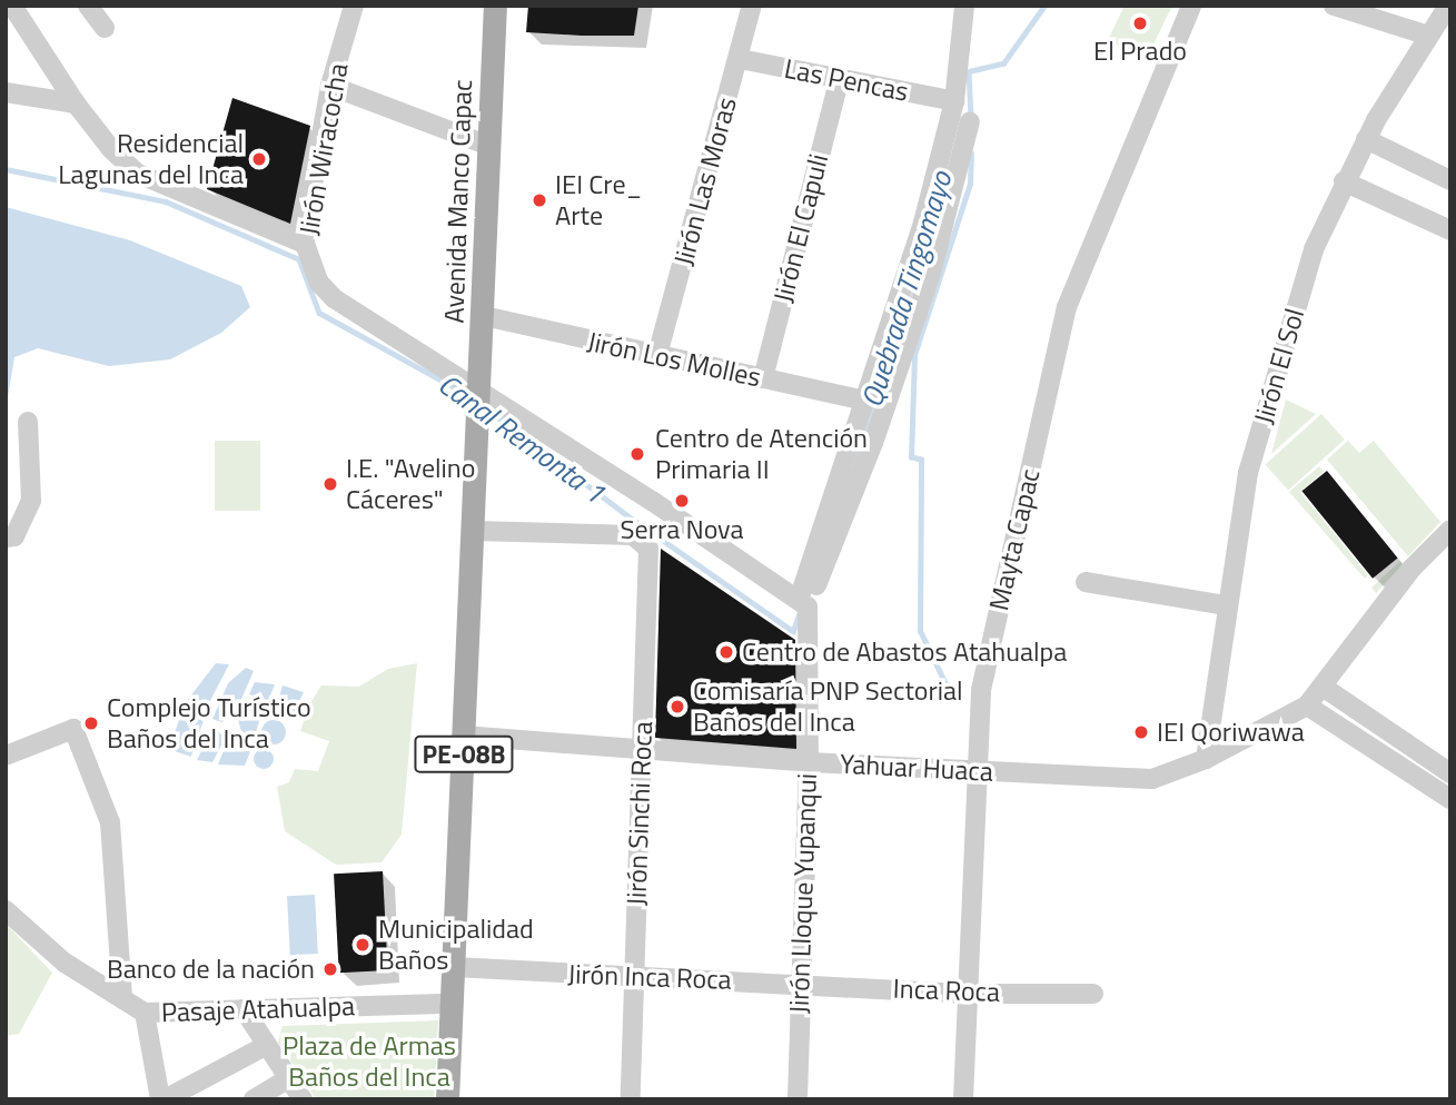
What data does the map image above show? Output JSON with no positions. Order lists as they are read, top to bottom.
{
  "streets": {
    "main road": ["Avenida Manco Capac", "PE-08B"],
    "street": [
      "Las Pencas",
      "Jirón Wiracocha",
      "Jirón Las Moras",
      "Jirón El Capuli",
      "Jirón Los Molles",
      "Jirón El Sol",
      "Mayta Capac",
      "Yahuar Huaca",
      "Jirón Sinchi Roca",
      "Jirón Lloque Yupanqui",
      "Jirón Inca Roca",
      "Inca Roca",
      "Pasaje Atahualpa"
    ]
  },
  "crossings": [
    ["Las Pencas", "Jirón Las Moras"],
    ["Las Pencas", "Jirón El Capuli"],
    ["Jirón Wiracocha", "Avenida Manco Capac"],
    ["Jirón Wiracocha", "Jirón Lloque Yupanqui"],
    ["Jirón Las Moras", "Jirón Los Molles"],
    ["Avenida Manco Capac", "Jirón Los Molles"],
    ["Avenida Manco Capac", "Yahuar Huaca"],
    ["Avenida Manco Capac", "Jirón Sinchi Roca"],
    ["Avenida Manco Capac", "Jirón Inca Roca"],
    ["Avenida Manco Capac", "Pasaje Atahualpa"],
    ["Jirón El Capuli", "Jirón Los Molles"],
    ["Jirón El Sol", "Yahuar Huaca"],
    ["Mayta Capac", "Yahuar Huaca"],
    ["Mayta Capac", "Inca Roca"],
    ["Yahuar Huaca", "Jirón Sinchi Roca"],
    ["Yahuar Huaca", "Jirón Lloque Yupanqui"],
    ["Jirón Sinchi Roca", "Jirón Inca Roca"],
    ["Jirón Lloque Yupanqui", "Jirón Inca Roca"],
    ["Jirón Lloque Yupanqui", "Inca Roca"],
    ["Jirón Inca Roca", "Inca Roca"]
  ],
  "water": ["Quebrada Tingomayo", "Canal Remonta 1"],
  "parks": ["Plaza de Armas Baños del Inca"],
  "places": [
    "El Prado",
    "Residencial Lagunas del Inca",
    "IEI Cre_ Arte",
    "Centro de Atención Primaria II",
    "I.E. \"Avelino Cáceres\"",
    "Serra Nova",
    "Centro de Abastos Atahualpa",
    "Comisaría PNP Sectorial Baños del Inca",
    "Complejo Turístico Baños del Inca",
    "IEI Qoriwawa",
    "Municipalidad Baños",
    "Banco de la nación"
  ]
}
